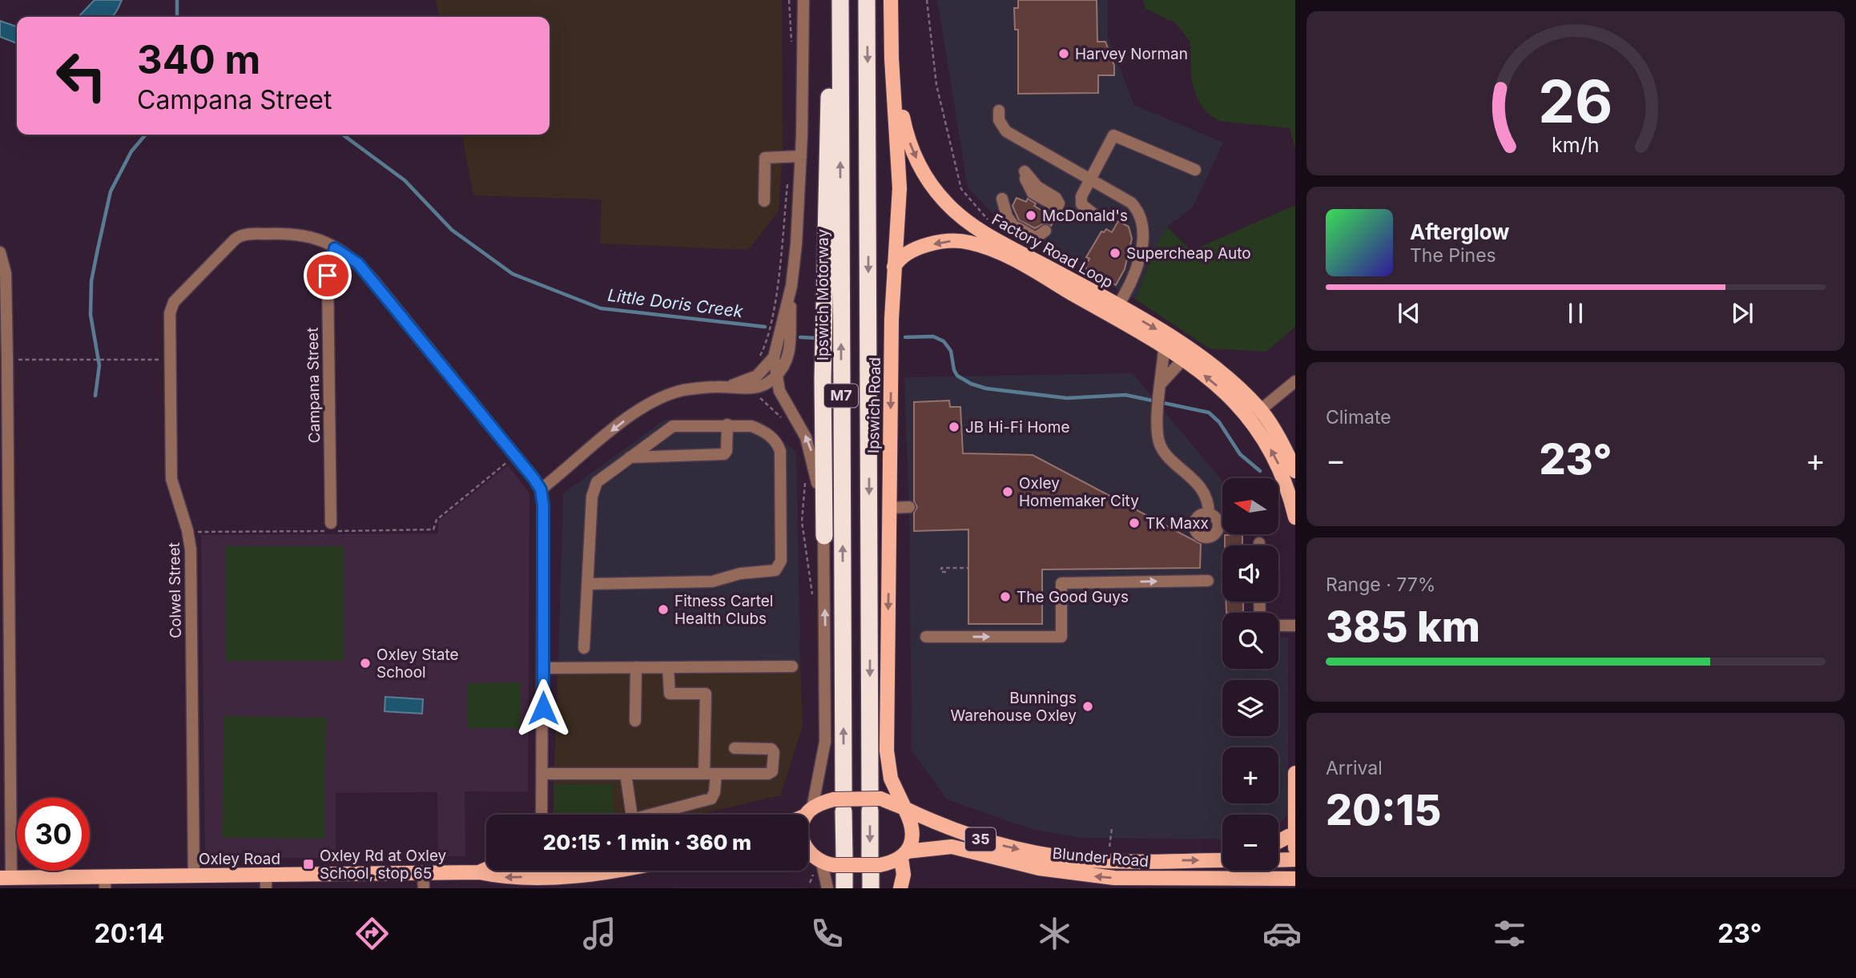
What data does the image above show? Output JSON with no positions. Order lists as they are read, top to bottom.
{
  "streets": {
    "highway": ["Ipswich Motorway", "M7"],
    "main road": [
      "Factory Road Loop",
      "Ipswich Road",
      "35",
      "Blunder Road",
      "Oxley Road"
    ],
    "street": ["Campana Street", "Colwel Street"]
  },
  "crossings": [
    ["Factory Road Loop", "Ipswich Road"],
    ["Ipswich Motorway", "35"],
    ["Campana Street", "Colwel Street"],
    ["M7", "35"],
    ["Ipswich Road", "35"],
    ["Ipswich Road", "Blunder Road"],
    ["Colwel Street", "Oxley Road"],
    ["35", "Blunder Road"]
  ],
  "one_way": ["Ipswich Road"],
  "water": ["Little Doris Creek"],
  "places": {
    "other": [
      "Harvey Norman",
      "McDonald's",
      "Supercheap Auto",
      "JB Hi-Fi Home",
      "Oxley Homemaker City",
      "TK Maxx",
      "The Good Guys",
      "Fitness Cartel Health Clubs",
      "Oxley State School",
      "Bunnings Warehouse Oxley"
    ],
    "transit": ["Oxley Rd at Oxley School, stop 65"]
  },
  "north": "left",
  "page": {
    "turn": ["340 m", "Campana Street"],
    "song": ["Afterglow", "The Pines"],
    "tile": [
      "Climate",
      ["Range · 77%", "385 km"],
      ["Arrival", "20:15"]
    ],
    "heat": ["−", "23°", "+"],
    "map_buttons": ["+", "−"],
    "limit": "30",
    "trip": "20:15 · 1 min · 360 m",
    "tabs": ["20:14", "23°"],
    "gauge": ["26", "km/h"]
  }
}
